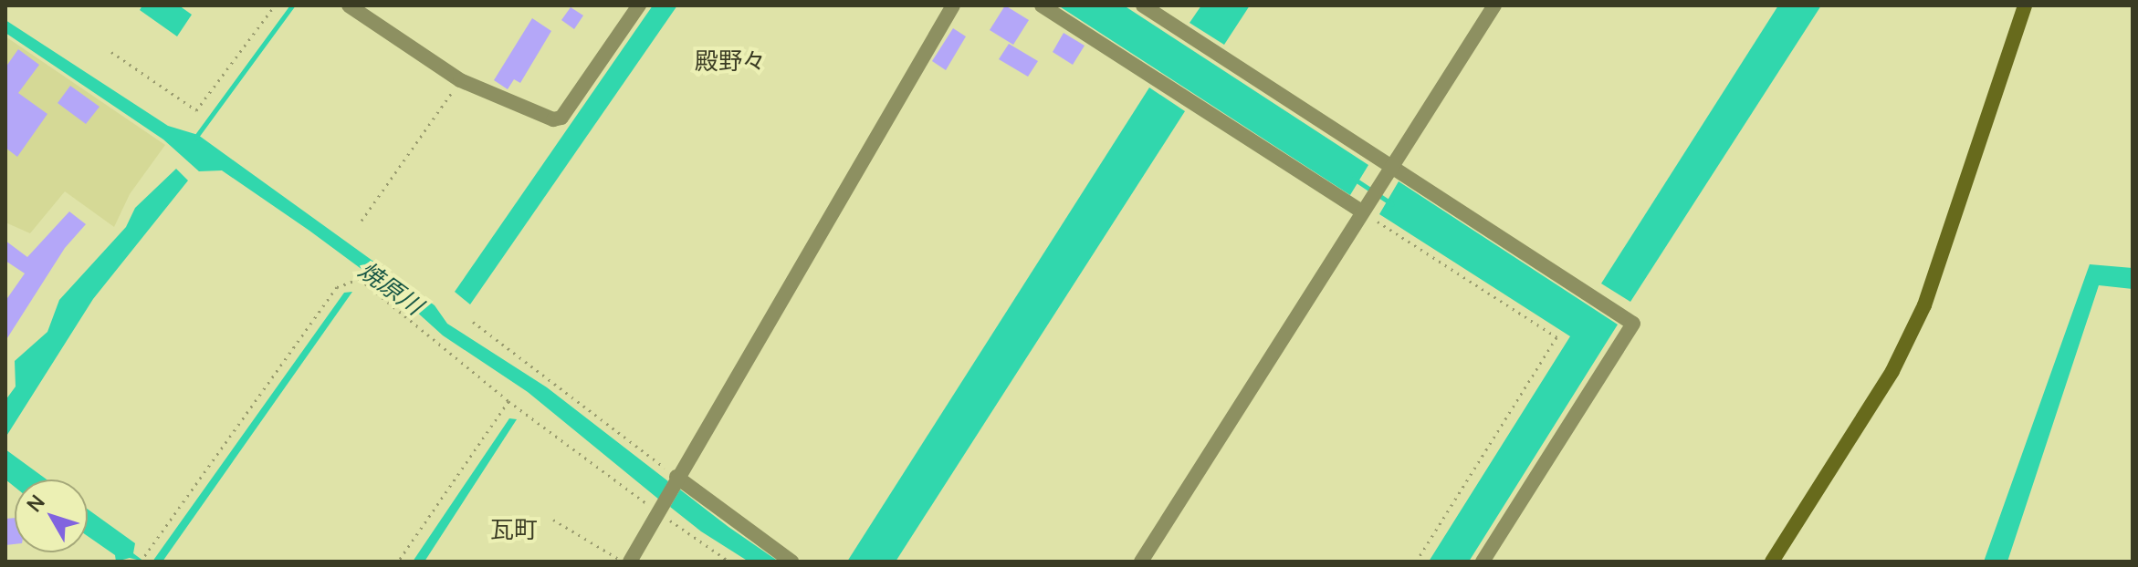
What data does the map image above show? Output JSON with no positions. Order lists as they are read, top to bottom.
{
  "districts": ["殿野々", "瓦町"],
  "water": ["焼原川"],
  "north": "top left"
}
